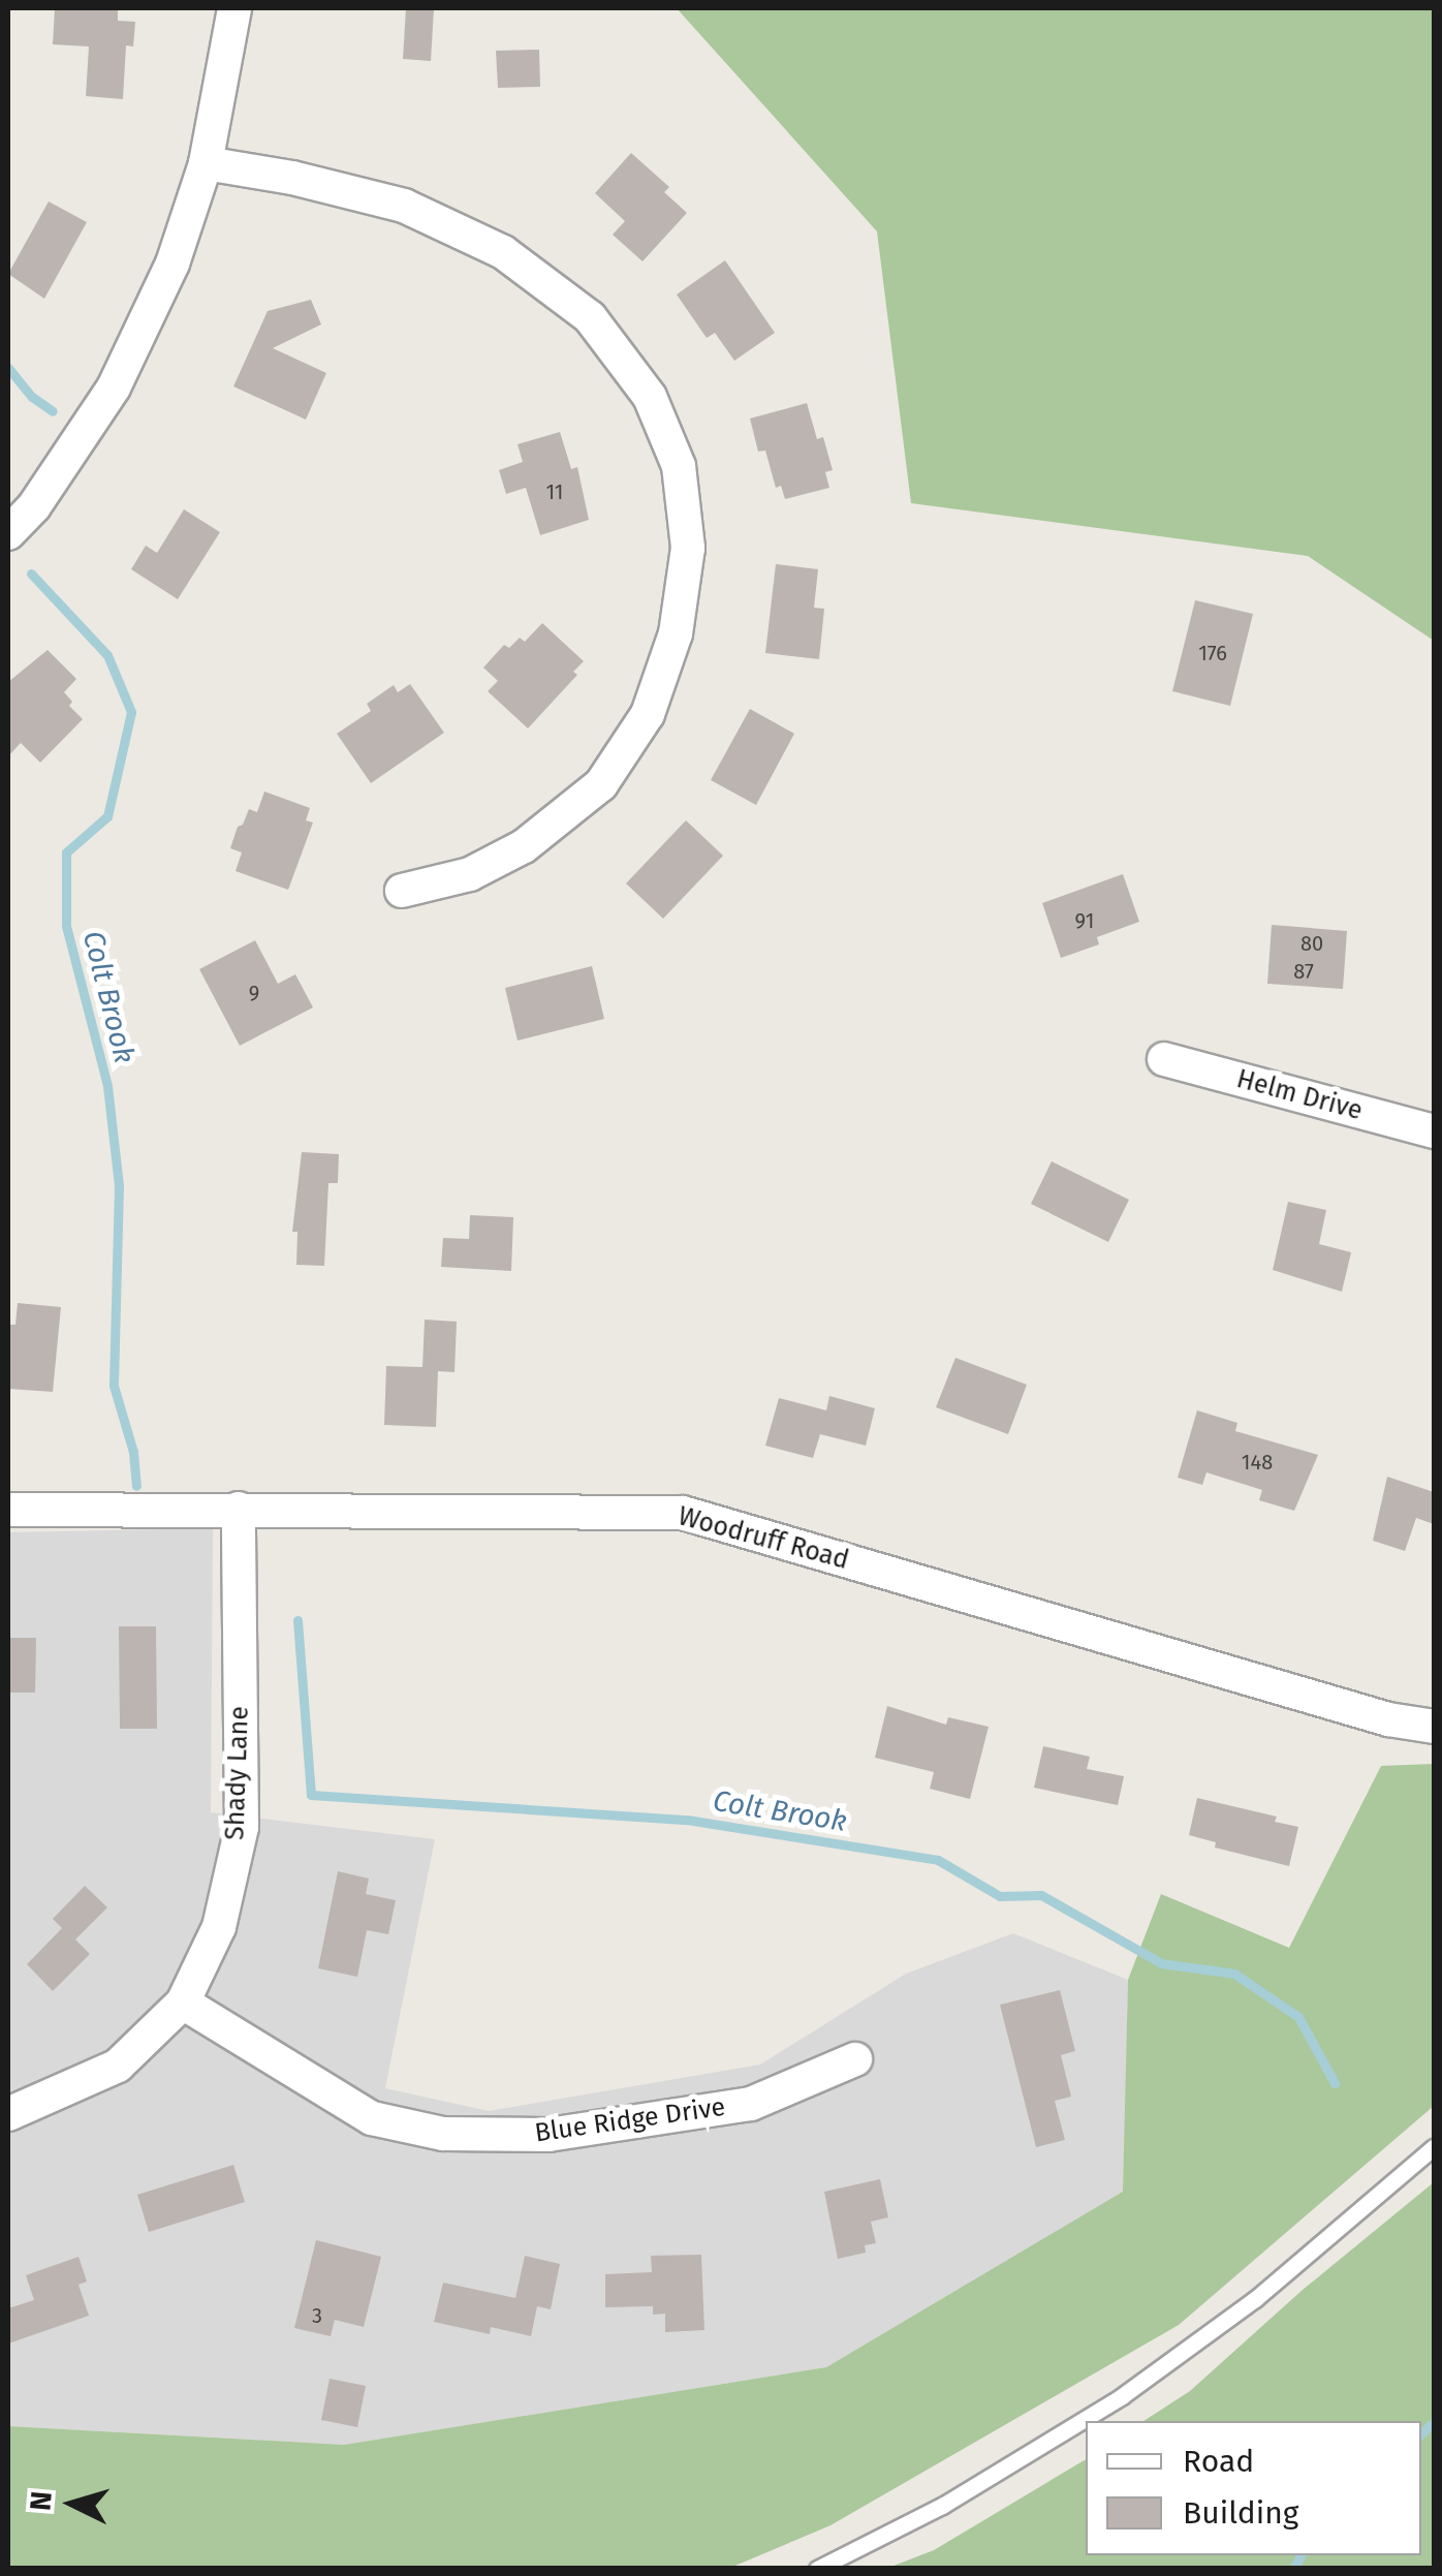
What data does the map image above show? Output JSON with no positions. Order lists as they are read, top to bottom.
{
  "streets": {
    "street": [
      "Helm Drive",
      "Woodruff Road",
      "Shady Lane",
      "Blue Ridge Drive"
    ]
  },
  "crossings": [
    ["Woodruff Road", "Shady Lane"],
    ["Shady Lane", "Blue Ridge Drive"]
  ],
  "water": ["Colt Brook"],
  "house_numbers": [
    "11",
    "176",
    "91",
    "80",
    "87",
    "9",
    "148",
    "3"
  ],
  "legend": ["Road", "Building"],
  "north": "left"
}
